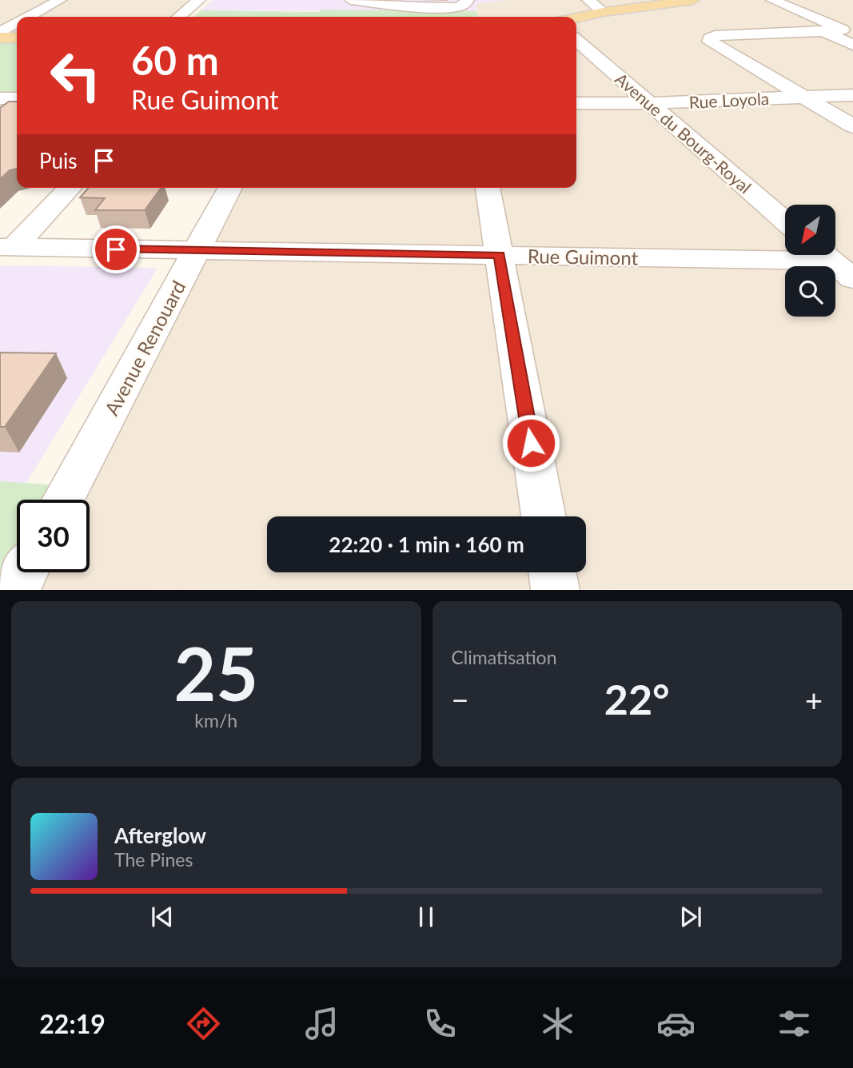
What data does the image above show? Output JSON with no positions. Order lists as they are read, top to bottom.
{
  "streets": {
    "street": [
      "Rue Loyola",
      "Avenue du Bourg-Royal",
      "Rue Guimont",
      "Avenue Renouard"
    ]
  },
  "crossings": [
    ["Rue Loyola", "Avenue du Bourg-Royal"],
    ["Rue Guimont", "Avenue Renouard"]
  ],
  "north": "bottom left",
  "page": {
    "turn": ["60 m", "Rue Guimont"],
    "then": "Puis",
    "limit": "30",
    "trip": "22:20 · 1 min · 160 m",
    "tile": [
      ["25", "km/h"],
      "Climatisation"
    ],
    "heat": ["−", "22°", "+"],
    "song": ["Afterglow", "The Pines"],
    "tabs": "22:19"
  }
}
